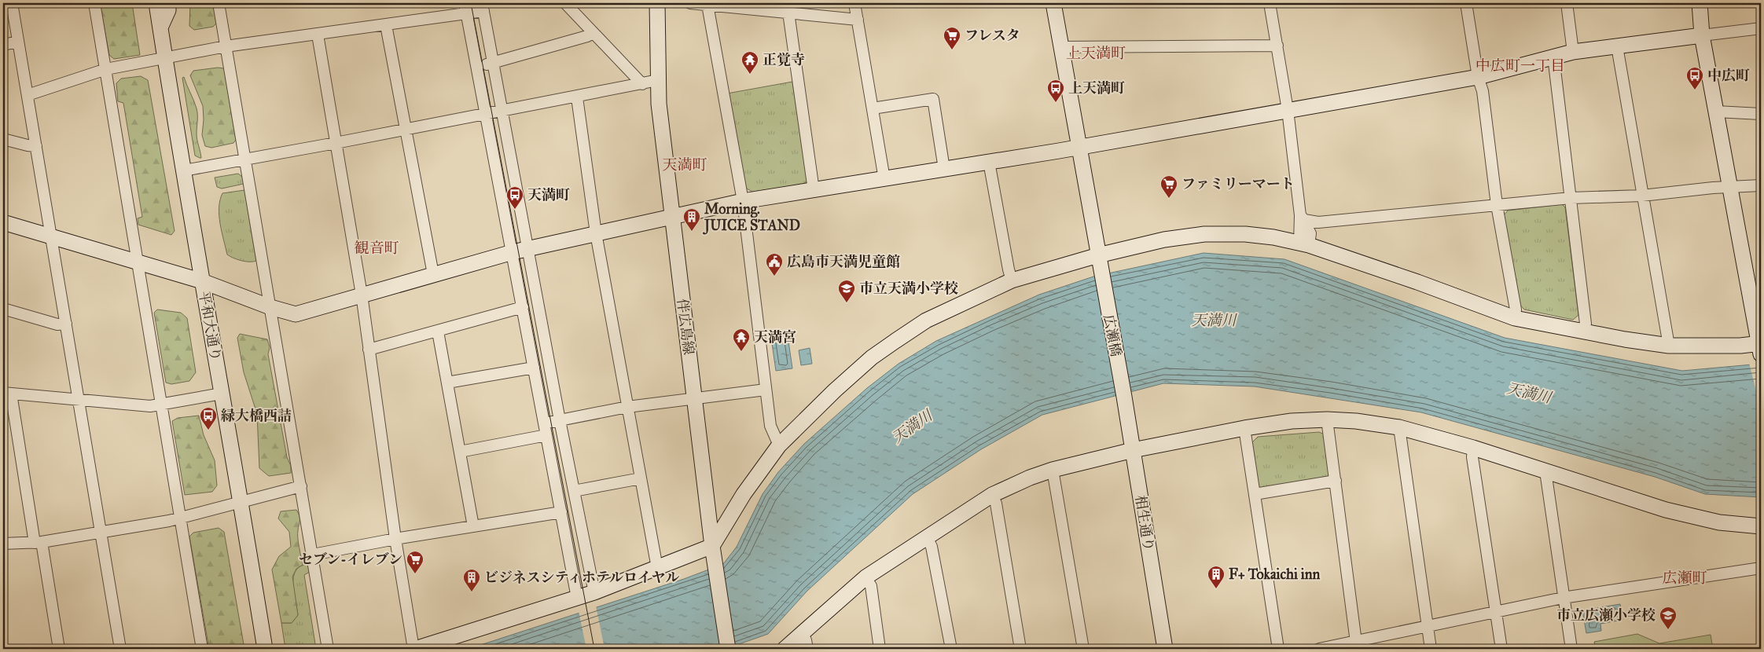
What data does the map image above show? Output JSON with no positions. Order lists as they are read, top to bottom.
{
  "streets": {
    "street": [
      "平和大通り",
      "伴広島線",
      "広瀬橋",
      "相生通り"
    ]
  },
  "crossings": [
    ["広瀬橋", "相生通り"]
  ],
  "districts": [
    "上天満町",
    "中広町一丁目",
    "天満町",
    "観音町",
    "広瀬町"
  ],
  "water": ["天満川"],
  "places": {
    "supermarket": ["フレスタ", "ファミリーマート", "セブン-イレブン"],
    "temple": ["正覚寺", "天満宮"],
    "bus stop": [
      "中広町",
      "上天満町",
      "天満町",
      "緑大橋西詰"
    ],
    "building": ["Morning. JUICE STAND", "F+ Tokaichi inn", "ビジネスシティホテルロイヤル"],
    "public building": ["広島市天満児童館"],
    "school or university": ["市立天満小学校", "市立広瀬小学校"]
  }
}
